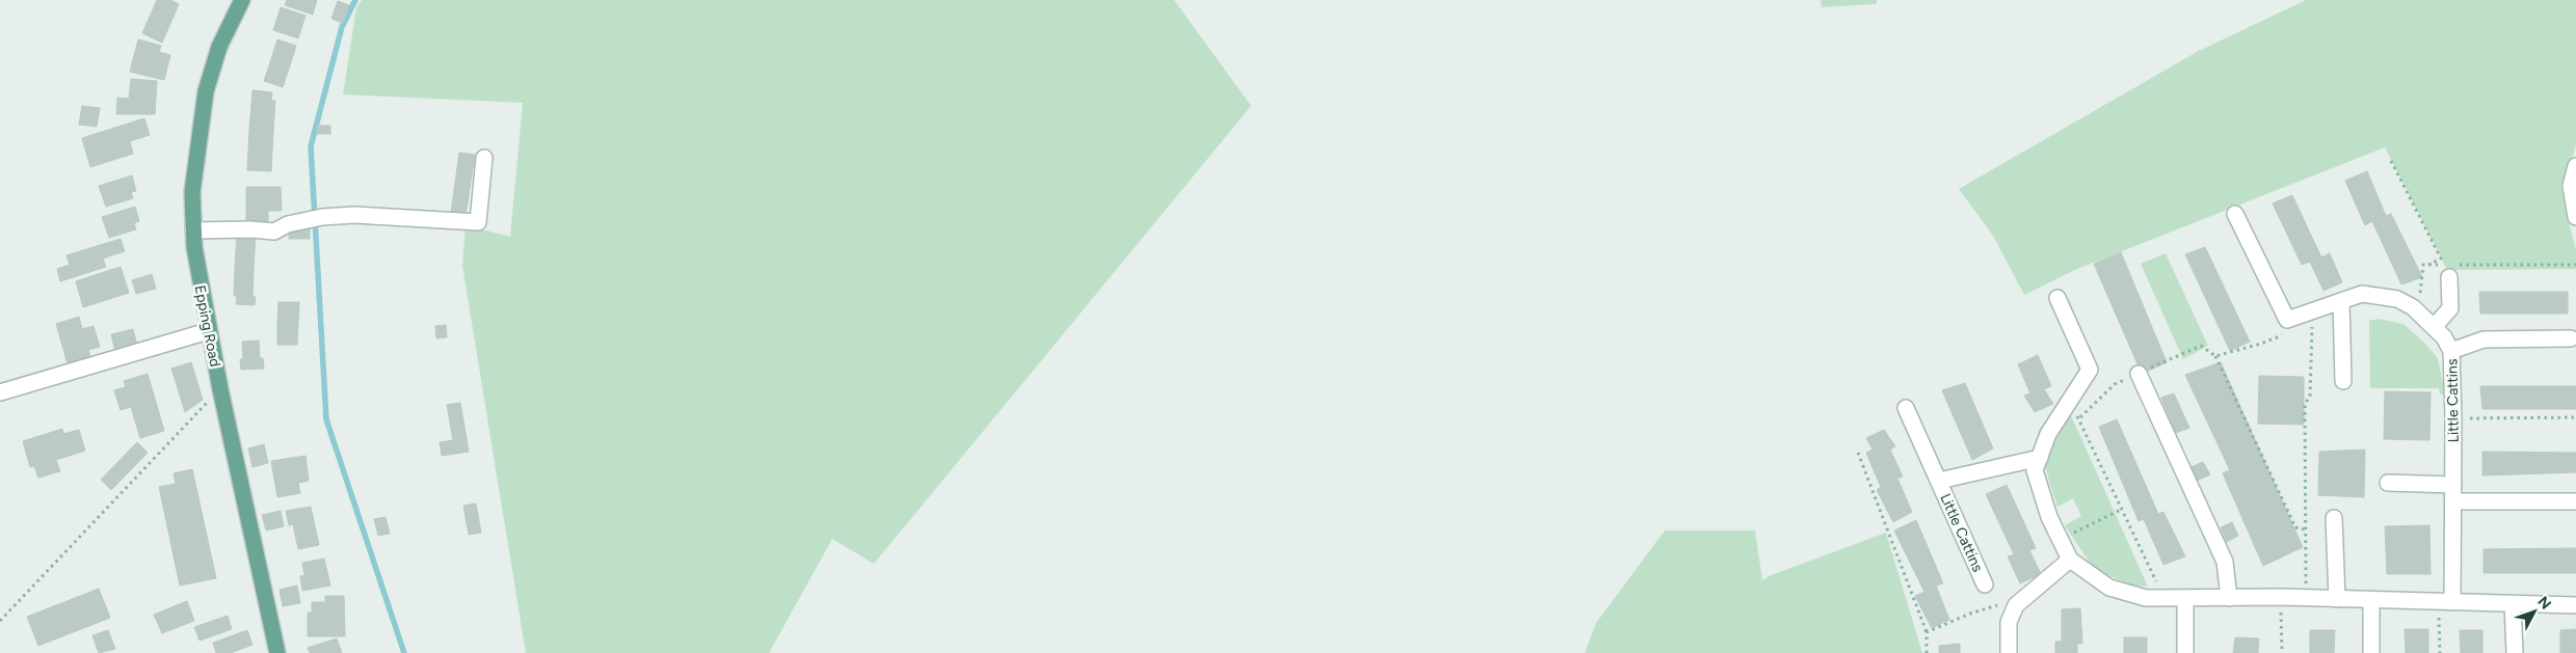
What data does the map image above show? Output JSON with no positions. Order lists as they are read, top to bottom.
{
  "streets": {
    "main road": ["Epping Road"],
    "street": ["Little Cattins"]
  },
  "north": "top right"
}
